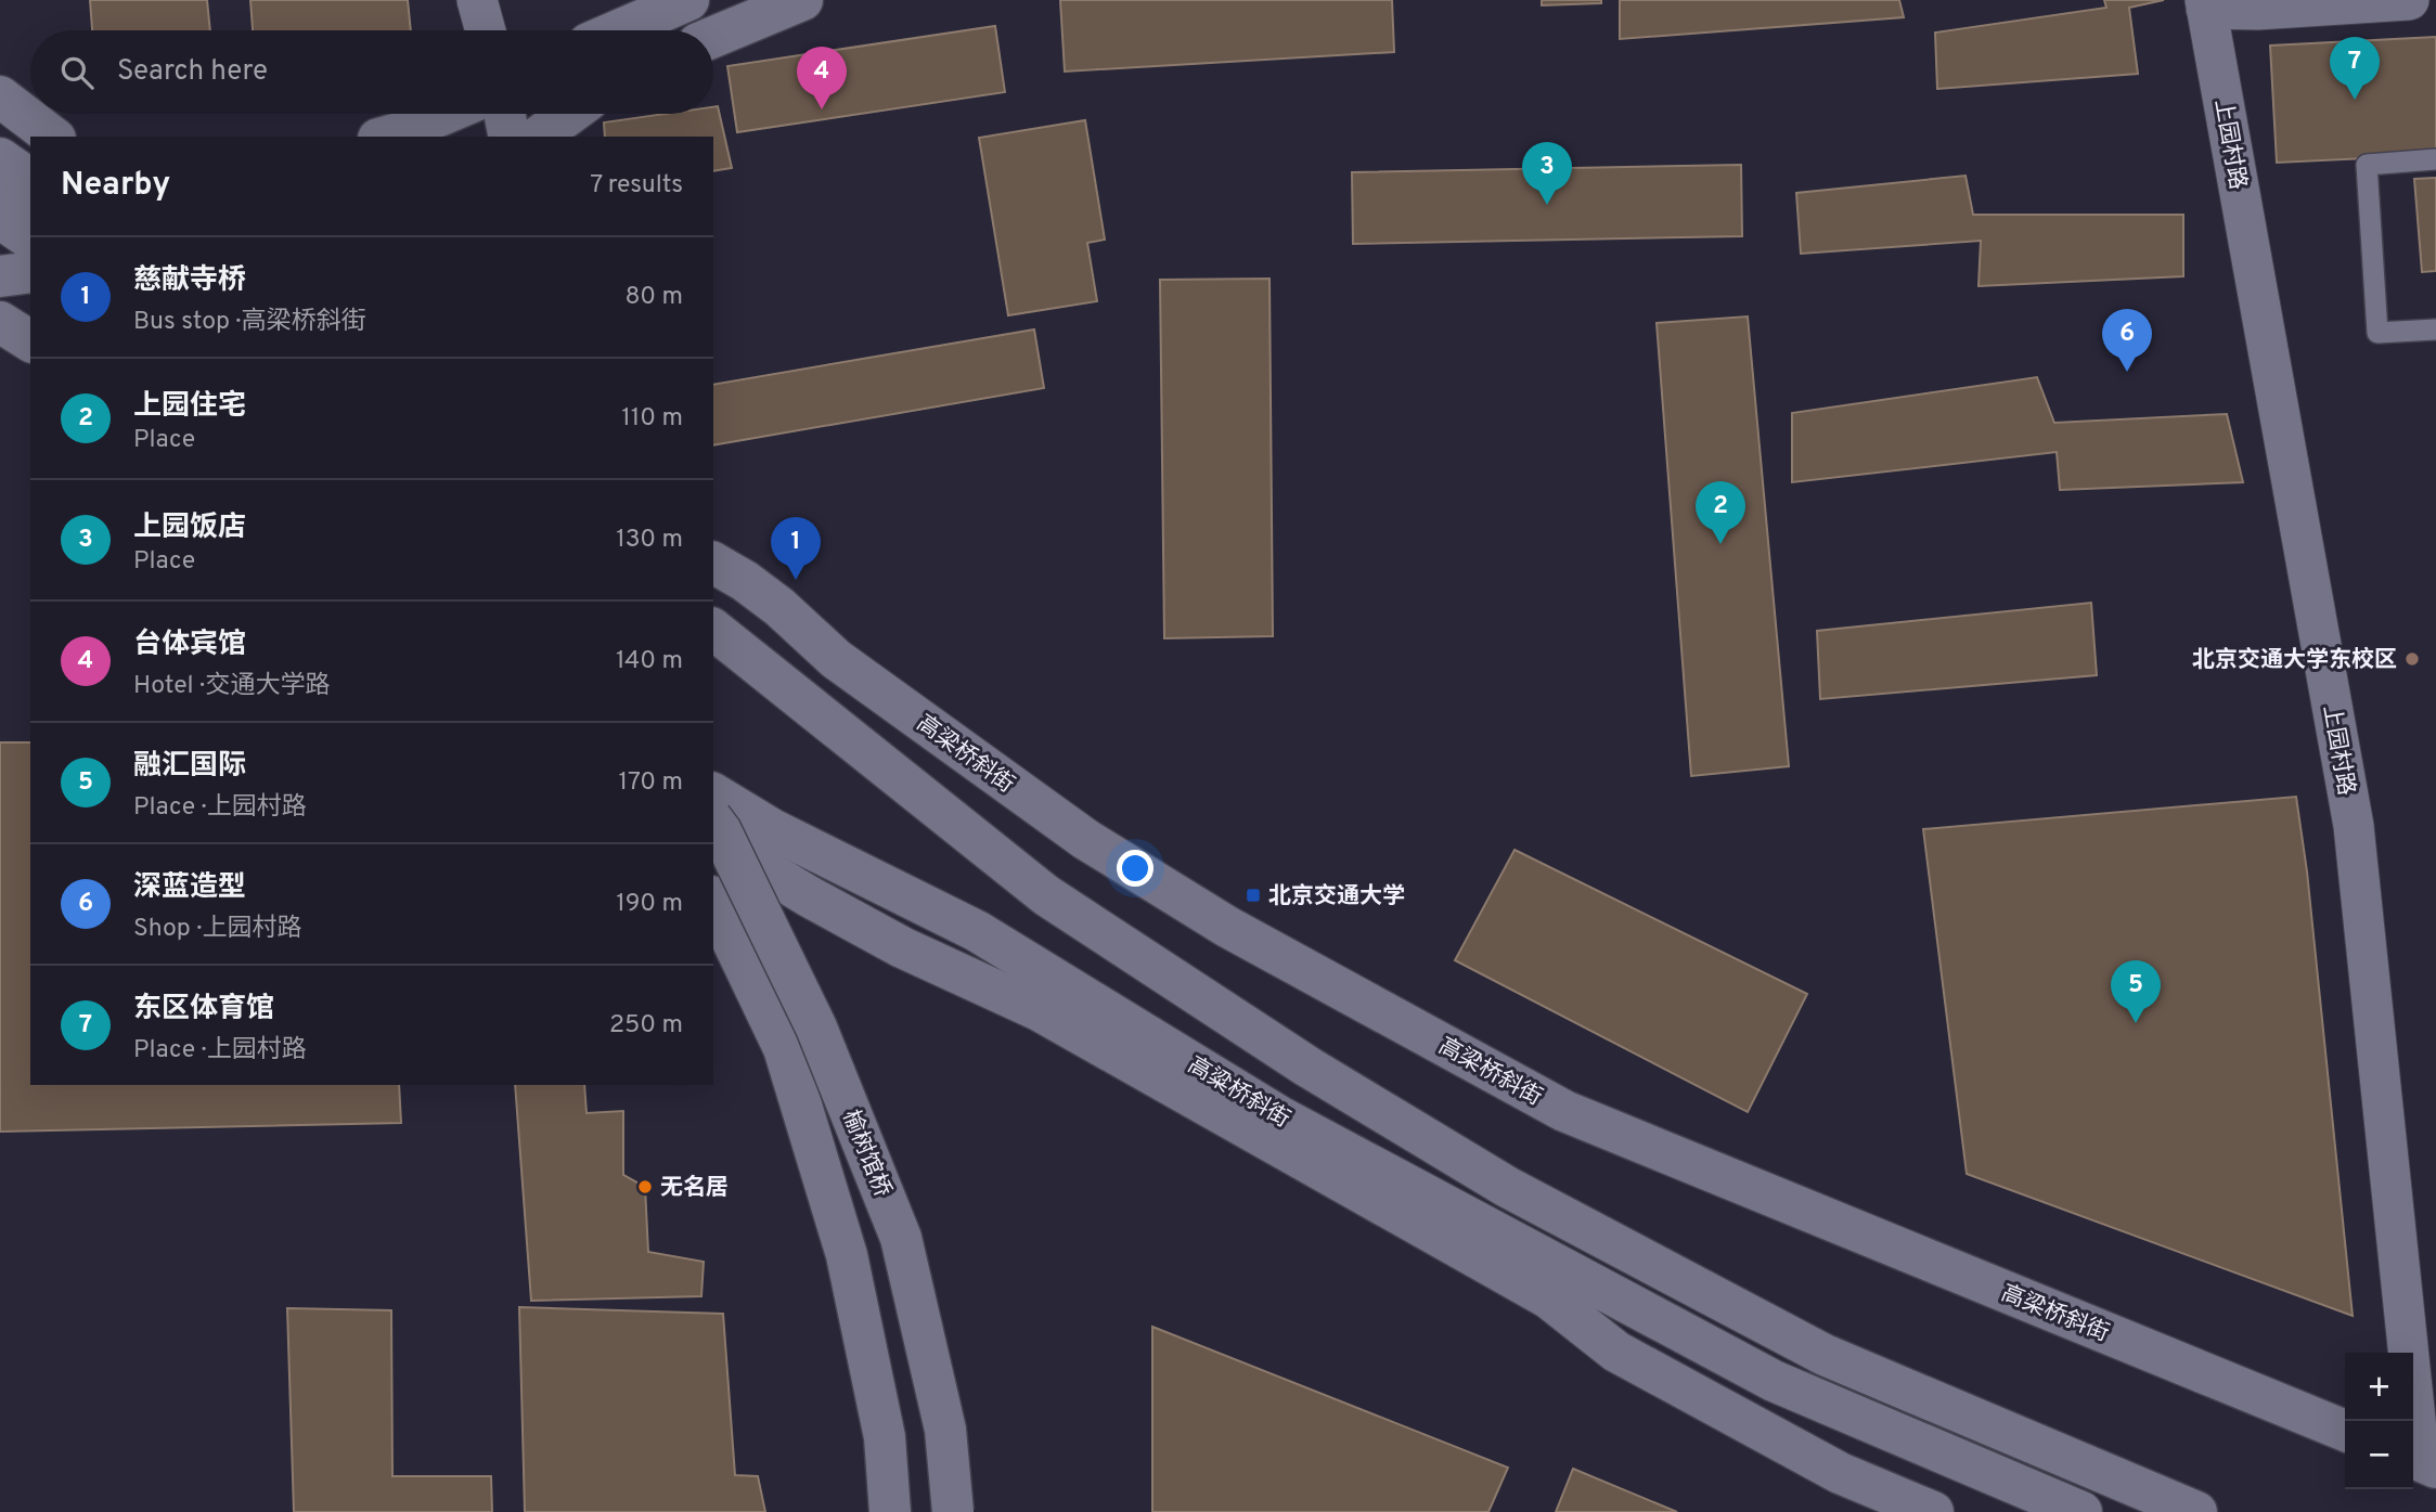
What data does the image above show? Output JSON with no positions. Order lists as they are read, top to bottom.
{
  "streets": {
    "main road": ["高梁桥斜街", "高粱桥斜街", "榆树馆桥"],
    "street": ["上园村路"]
  },
  "places": {
    "other": ["北京交通大学东校区", "无名居"],
    "transit": ["北京交通大学"]
  },
  "page": {
    "search": "Search here",
    "pins": [
      "7",
      "4",
      "3",
      "6",
      "2",
      "1",
      "5"
    ],
    "heading": ["Nearby", "7 results"],
    "list": [
      {
        "mark": "1",
        "name": "慈献寺桥",
        "note": "Bus stop · 高梁桥斜街",
        "value": "80 m"
      },
      {
        "mark": "2",
        "name": "上园住宅",
        "note": "Place",
        "value": "110 m"
      },
      {
        "mark": "3",
        "name": "上园饭店",
        "note": "Place",
        "value": "130 m"
      },
      {
        "mark": "4",
        "name": "台体宾馆",
        "note": "Hotel · 交通大学路",
        "value": "140 m"
      },
      {
        "mark": "5",
        "name": "融汇国际",
        "note": "Place · 上园村路",
        "value": "170 m"
      },
      {
        "mark": "6",
        "name": "深蓝造型",
        "note": "Shop · 上园村路",
        "value": "190 m"
      },
      {
        "mark": "7",
        "name": "东区体育馆",
        "note": "Place · 上园村路",
        "value": "250 m"
      }
    ],
    "map_buttons": ["+", "−"]
  }
}
